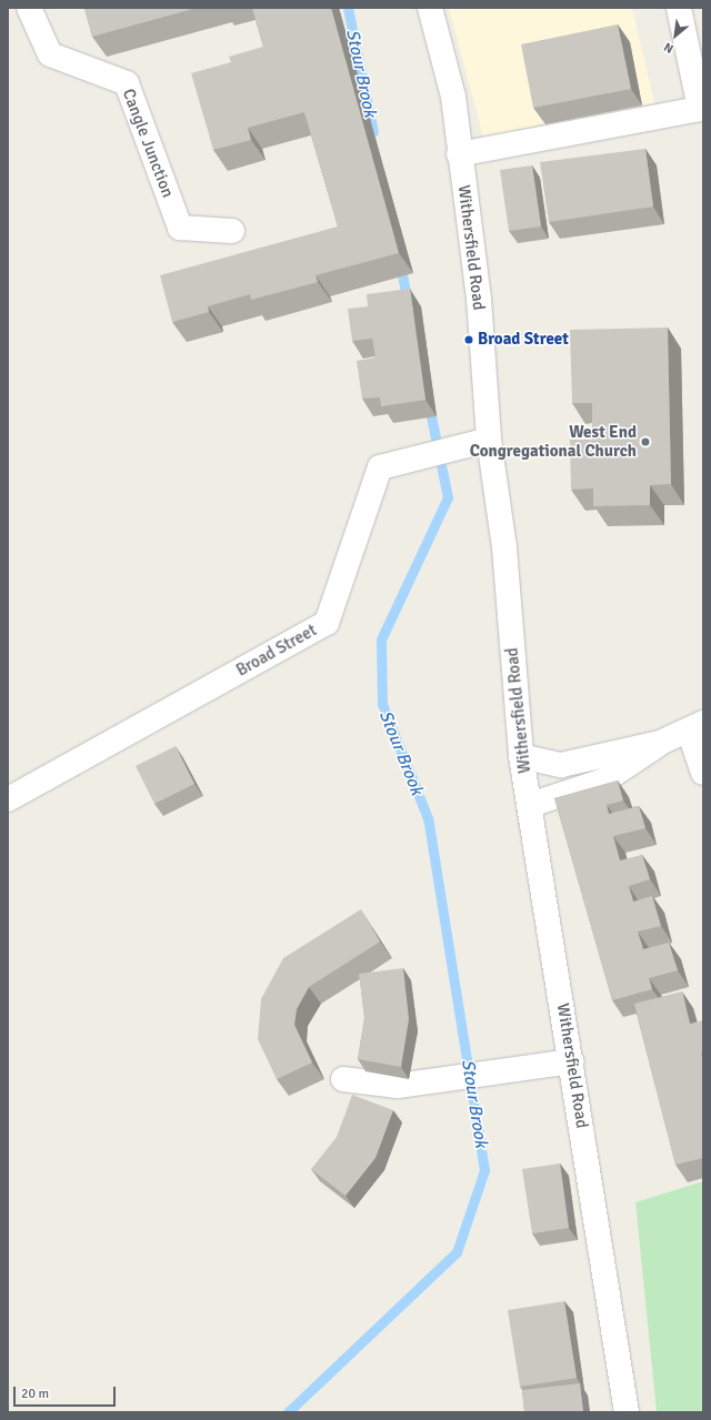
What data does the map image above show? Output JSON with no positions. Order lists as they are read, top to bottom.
{
  "streets": {
    "street": ["Cangle Junction", "Withersfield Road", "Broad Street"]
  },
  "crossings": [
    ["Withersfield Road", "Broad Street"]
  ],
  "water": ["Stour Brook"],
  "places": ["Broad Street", "West End Congregational Church"],
  "scale_bar": "20 m",
  "north": "bottom left"
}
